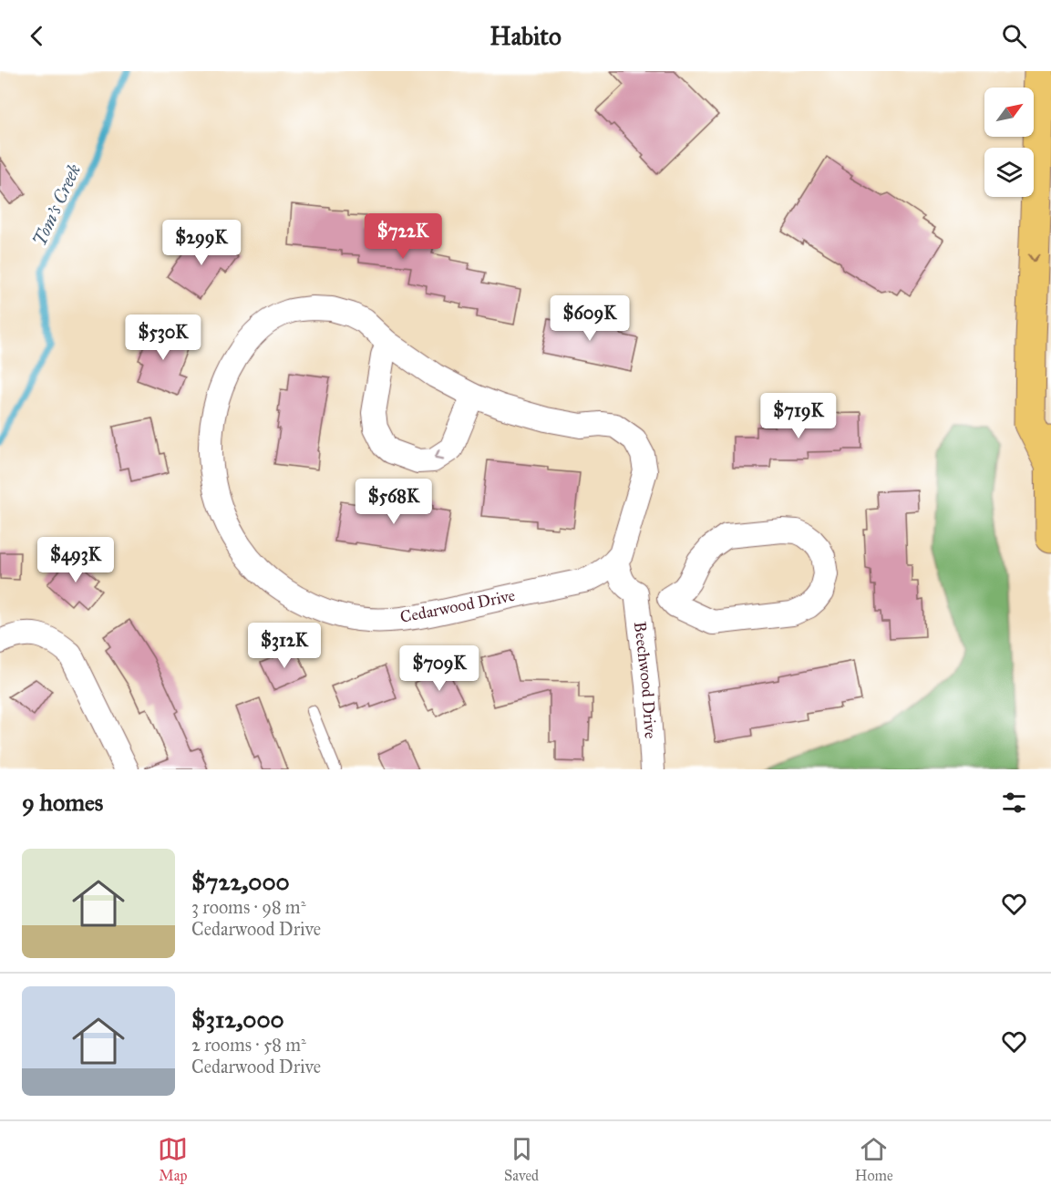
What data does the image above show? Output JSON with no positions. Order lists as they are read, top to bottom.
{
  "streets": {
    "street": ["Cedarwood Drive", "Beechwood Drive"]
  },
  "crossings": [
    ["Cedarwood Drive", "Beechwood Drive"]
  ],
  "water": ["Tom's Creek"],
  "north": "top right",
  "page": {
    "header": "Habito",
    "price": [
      "$722K",
      "$299K",
      "$609K",
      "$530K",
      "$719K",
      "$568K",
      "$493K",
      "$312K",
      "$709K"
    ],
    "heading": "9 homes",
    "list": [
      {
        "name": "$722,000",
        "note": "3 rooms · 98 m² · Cedarwood Drive"
      },
      {
        "name": "$312,000",
        "note": "2 rooms · 58 m² · Cedarwood Drive"
      }
    ],
    "tabs": ["Map", "Saved", "Home"]
  }
}
